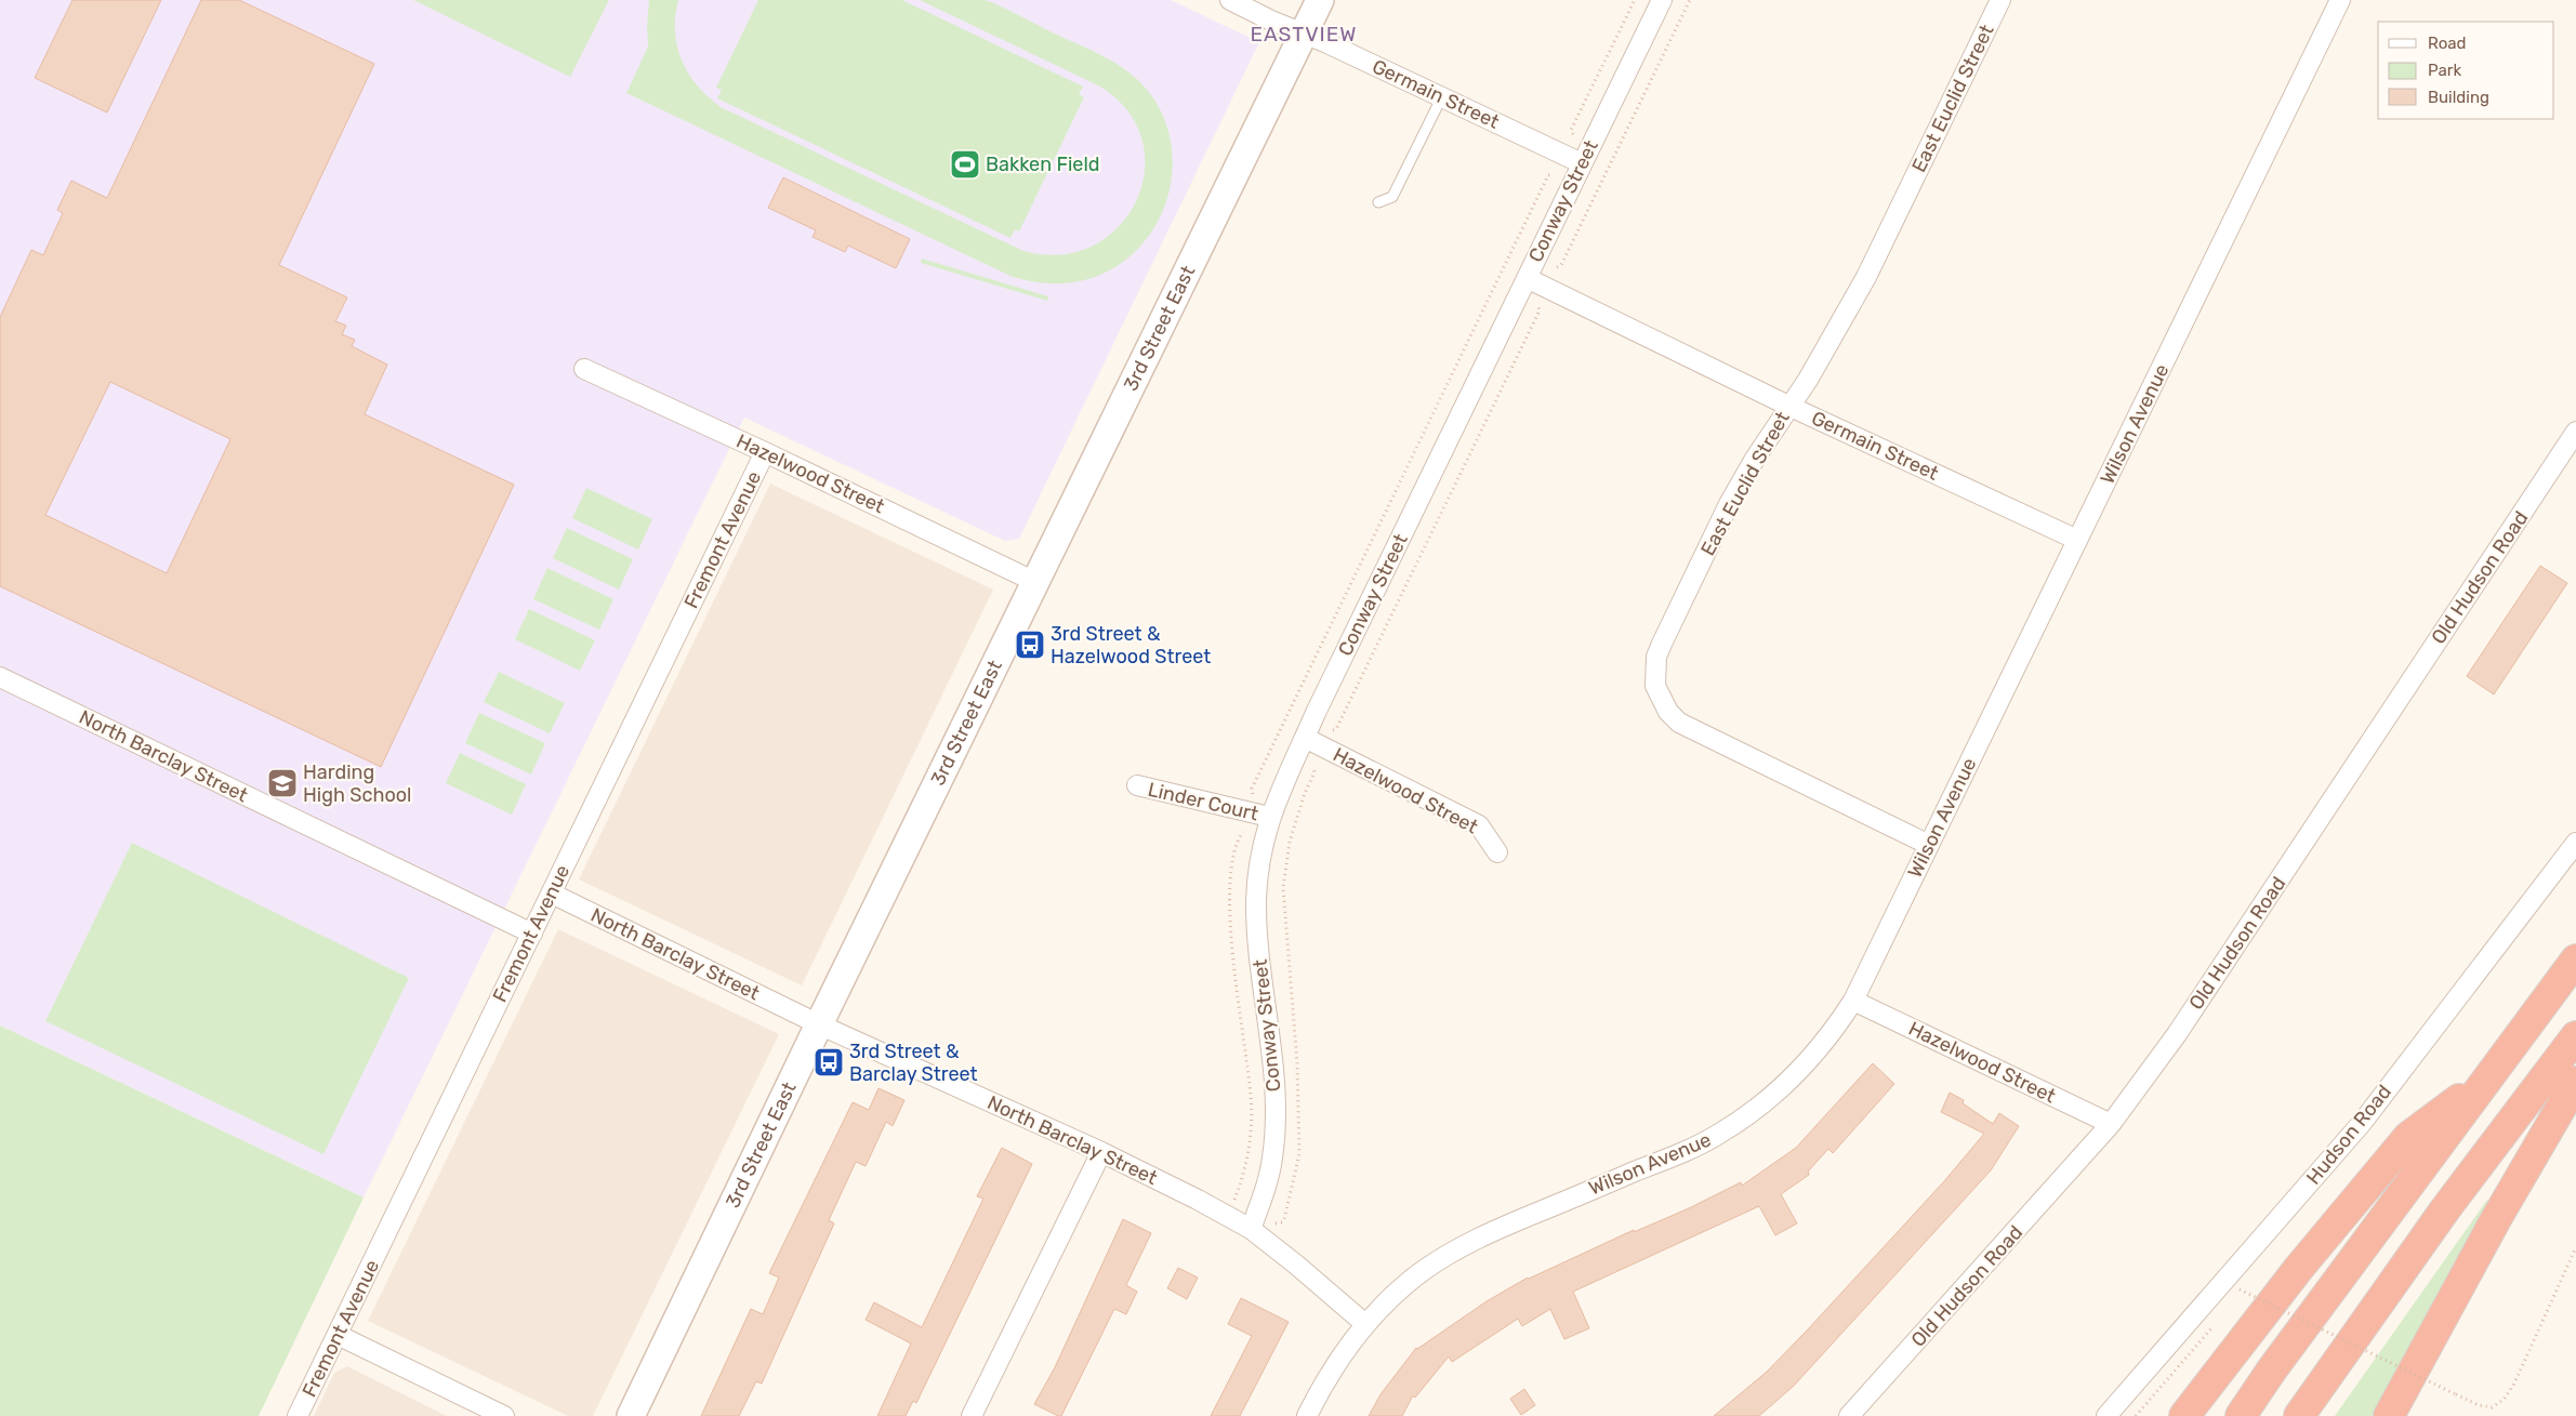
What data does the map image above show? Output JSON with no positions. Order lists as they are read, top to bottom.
{
  "streets": {
    "street": [
      "Germain Street",
      "East Euclid Street",
      "Conway Street",
      "3rd Street East",
      "Wilson Avenue",
      "Hazelwood Street",
      "Fremont Avenue",
      "Old Hudson Road",
      "North Barclay Street",
      "Linder Court",
      "Hudson Road"
    ]
  },
  "crossings": [
    ["Germain Street", "East Euclid Street"],
    ["Germain Street", "Conway Street"],
    ["Germain Street", "3rd Street East"],
    ["Germain Street", "Wilson Avenue"],
    ["East Euclid Street", "Wilson Avenue"],
    ["Conway Street", "Hazelwood Street"],
    ["Conway Street", "North Barclay Street"],
    ["Conway Street", "Linder Court"],
    ["3rd Street East", "Hazelwood Street"],
    ["3rd Street East", "North Barclay Street"],
    ["Wilson Avenue", "Hazelwood Street"],
    ["Wilson Avenue", "North Barclay Street"],
    ["Hazelwood Street", "Fremont Avenue"],
    ["Hazelwood Street", "Old Hudson Road"],
    ["Fremont Avenue", "North Barclay Street"]
  ],
  "districts": ["EASTVIEW"],
  "places": {
    "sports": ["Bakken Field"],
    "bus stop": ["3rd Street & Hazelwood Street", "3rd Street & Barclay Street"],
    "school or university": ["Harding High School"]
  },
  "legend": ["Road", "Park", "Building"]
}
